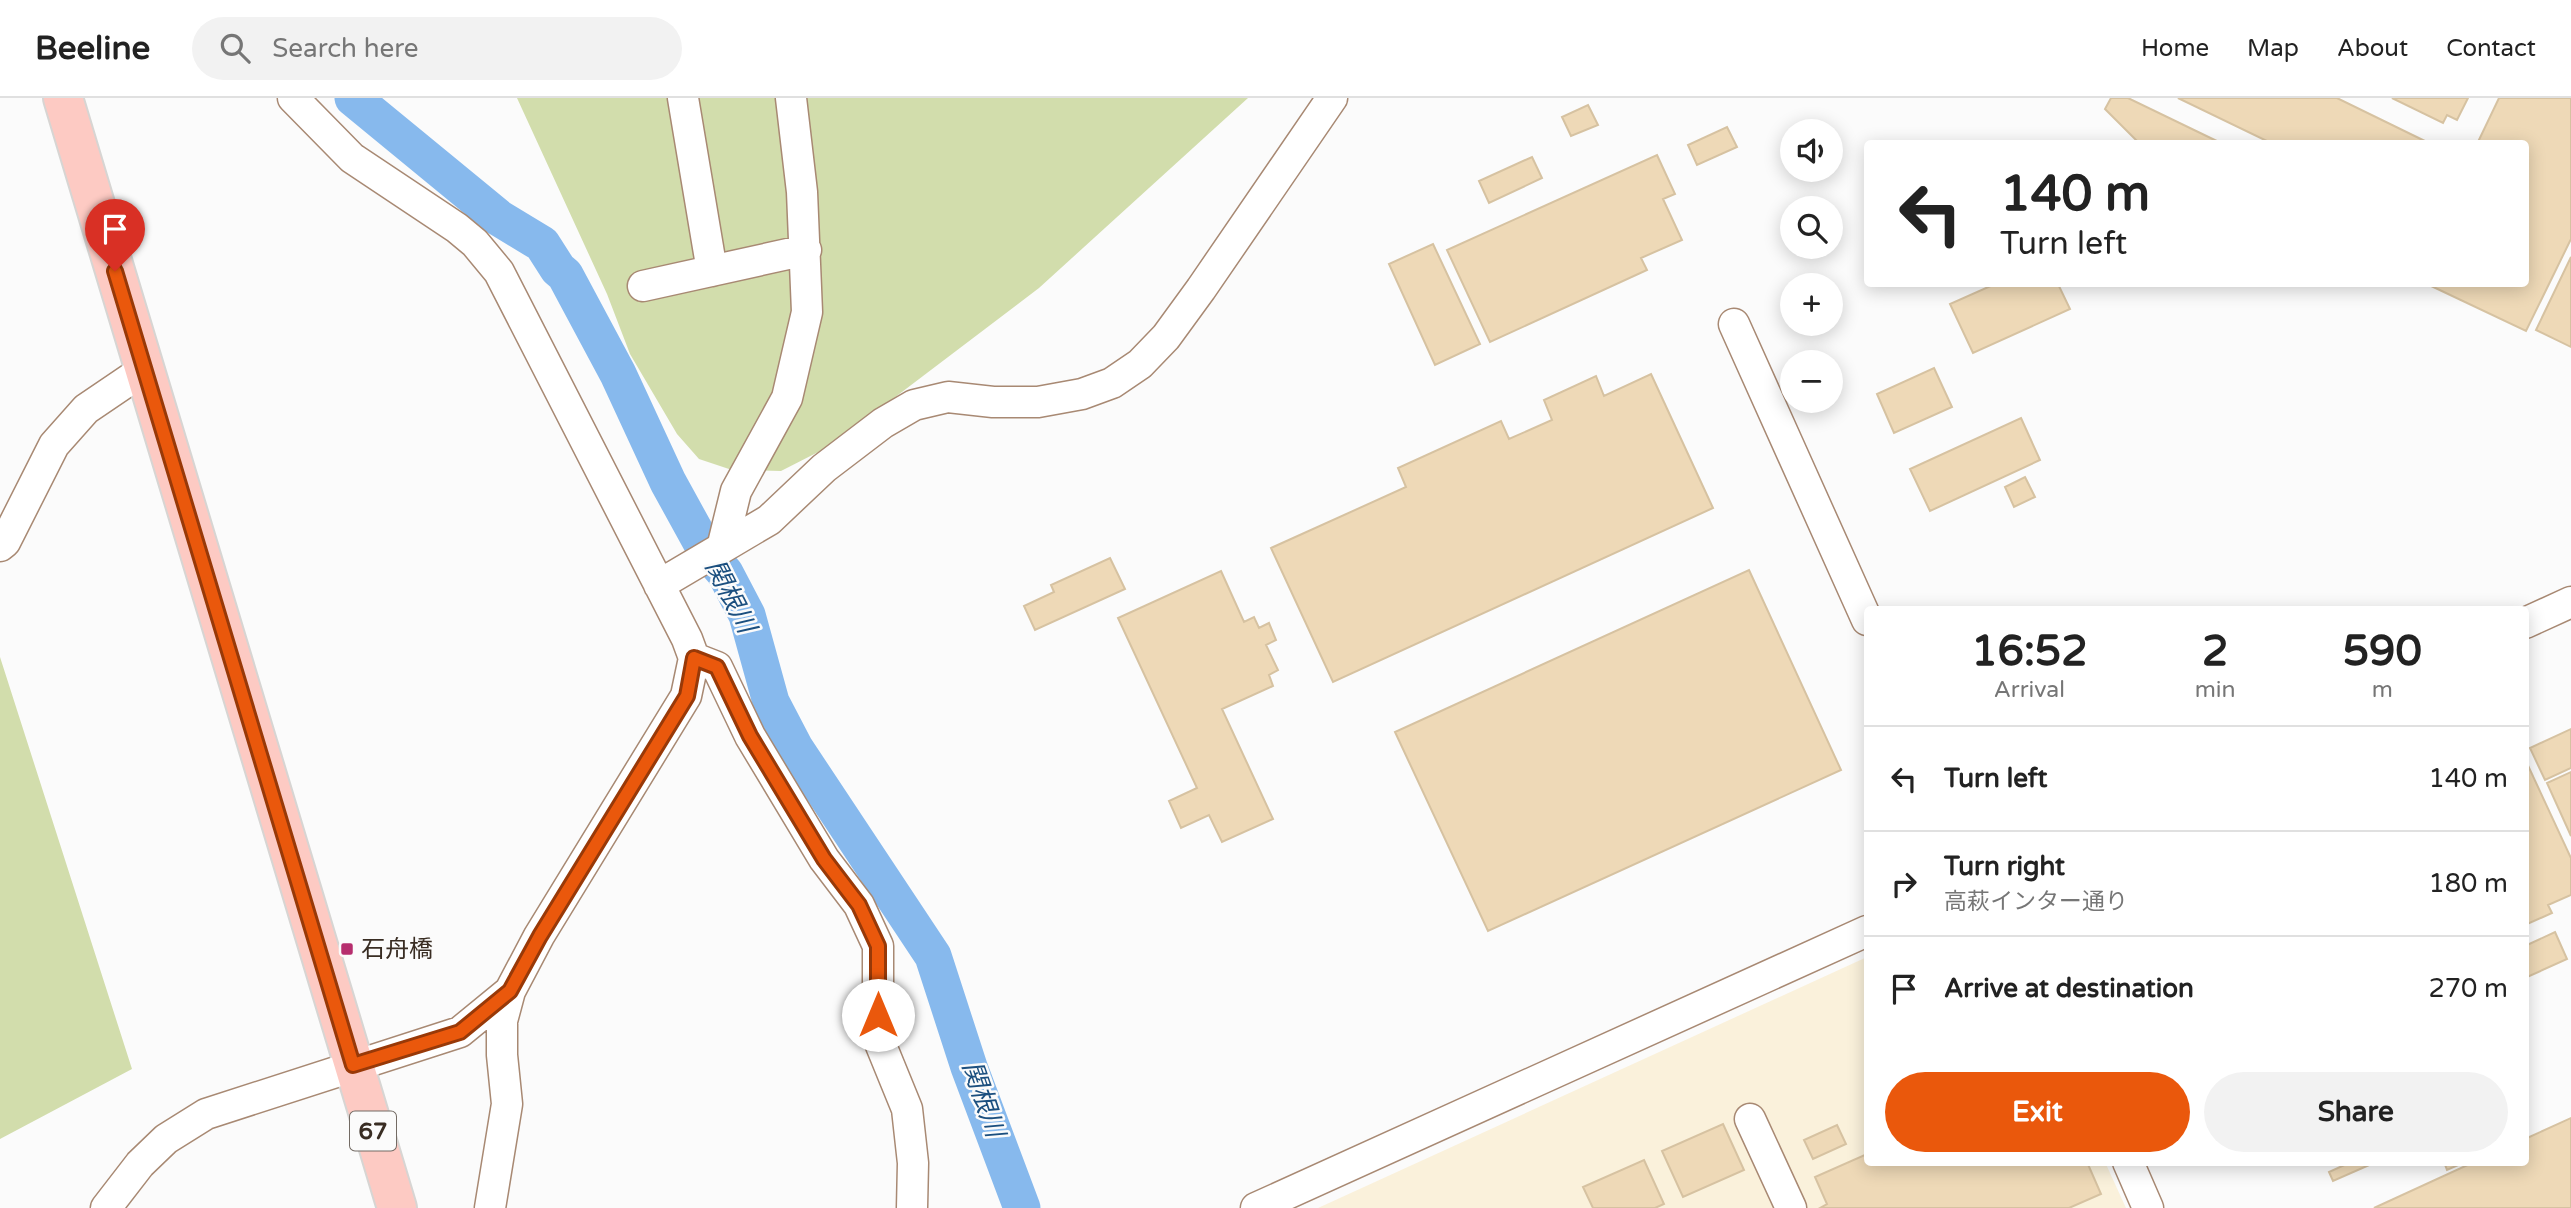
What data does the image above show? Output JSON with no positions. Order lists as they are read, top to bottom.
{
  "streets": {
    "main road": ["67"]
  },
  "water": ["関根川"],
  "places": {
    "transit": ["石舟橋"]
  },
  "page": {
    "header": "Beeline",
    "search": "Search here",
    "nav": [
      "Home",
      "Map",
      "About",
      "Contact"
    ],
    "map_buttons": ["+", "−"],
    "turn": ["140 m", "Turn left"],
    "eta": [
      "16:52",
      "Arrival",
      "2",
      "min",
      "590",
      "m"
    ],
    "list": [
      {
        "name": "Turn left",
        "value": "140 m"
      },
      {
        "name": "Turn right",
        "note": "高萩インター通り",
        "value": "180 m"
      },
      {
        "name": "Arrive at destination",
        "value": "270 m"
      }
    ],
    "buttons": ["Exit", "Share"]
  }
}
